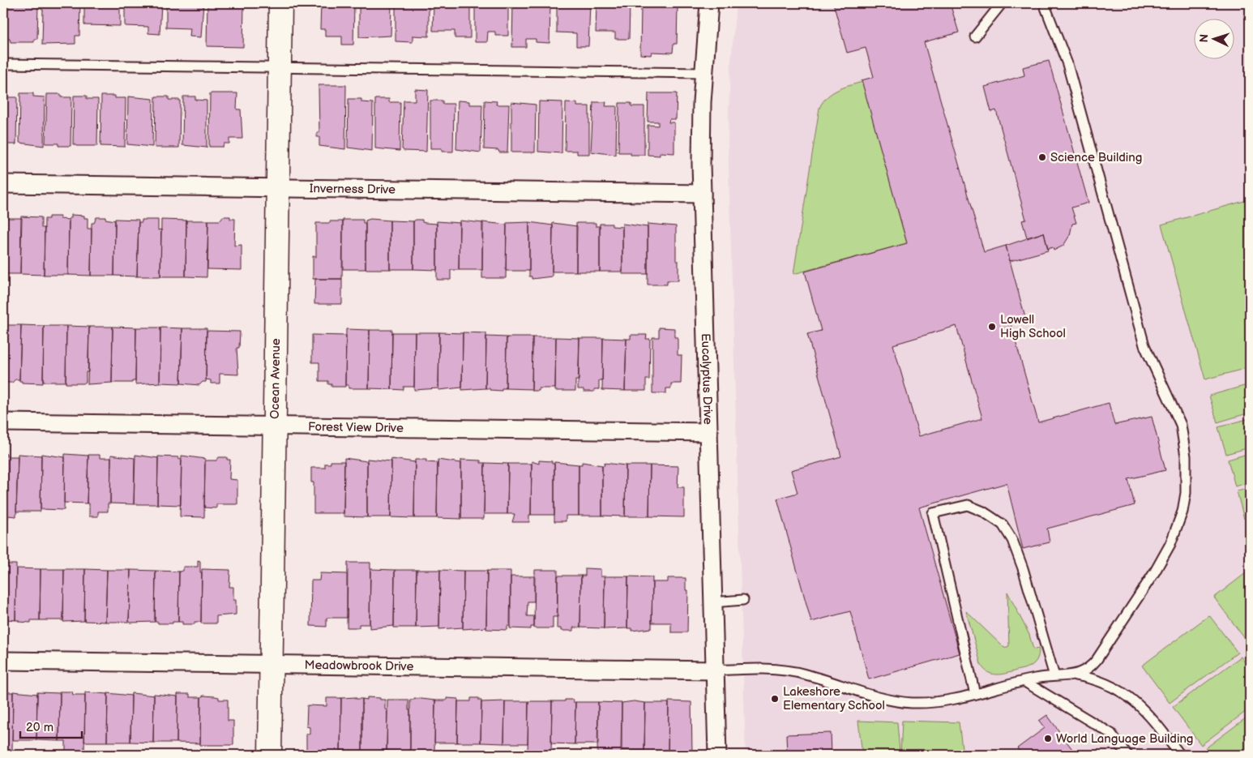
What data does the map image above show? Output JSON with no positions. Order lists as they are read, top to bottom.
{
  "streets": {
    "street": [
      "Inverness Drive",
      "Ocean Avenue",
      "Eucalyptus Drive",
      "Forest View Drive",
      "Meadowbrook Drive"
    ]
  },
  "crossings": [
    ["Inverness Drive", "Ocean Avenue"],
    ["Inverness Drive", "Eucalyptus Drive"],
    ["Ocean Avenue", "Forest View Drive"],
    ["Ocean Avenue", "Meadowbrook Drive"],
    ["Eucalyptus Drive", "Forest View Drive"],
    ["Eucalyptus Drive", "Meadowbrook Drive"]
  ],
  "places": [
    "Science Building",
    "Lowell High School",
    "Lakeshore Elementary School",
    "World Language Building"
  ],
  "scale_bar": "20 m",
  "north": "left"
}
